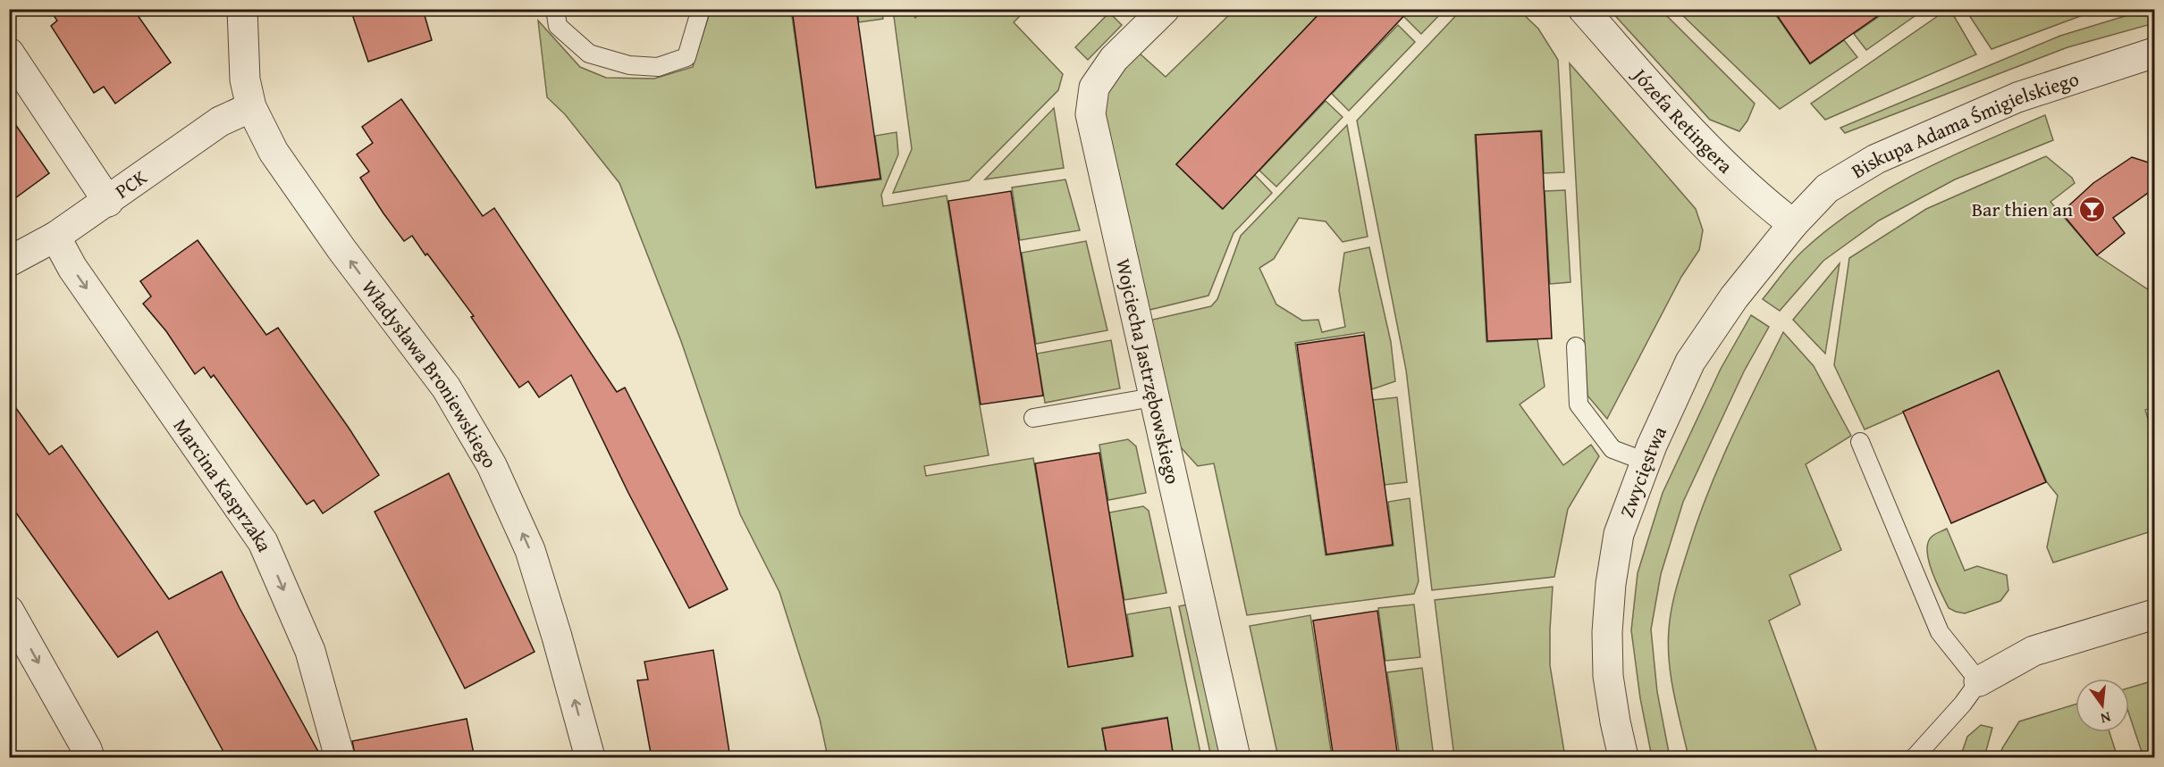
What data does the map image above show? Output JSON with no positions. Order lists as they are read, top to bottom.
{
  "streets": {
    "street": [
      "Józefa Retingera",
      "Biskupa Adama Śmigielskiego",
      "PCK",
      "Wojciecha Jastrzębowskiego",
      "Władysława Broniewskiego",
      "Zwycięstwa",
      "Marcina Kasprzaka"
    ]
  },
  "crossings": [
    ["Józefa Retingera", "Biskupa Adama Śmigielskiego"],
    ["Józefa Retingera", "Zwycięstwa"],
    ["Biskupa Adama Śmigielskiego", "Zwycięstwa"],
    ["PCK", "Władysława Broniewskiego"],
    ["PCK", "Marcina Kasprzaka"]
  ],
  "one_way": ["Władysława Broniewskiego", "Marcina Kasprzaka"],
  "places": {
    "bar": ["Bar thien an"]
  },
  "north": "bottom"
}
